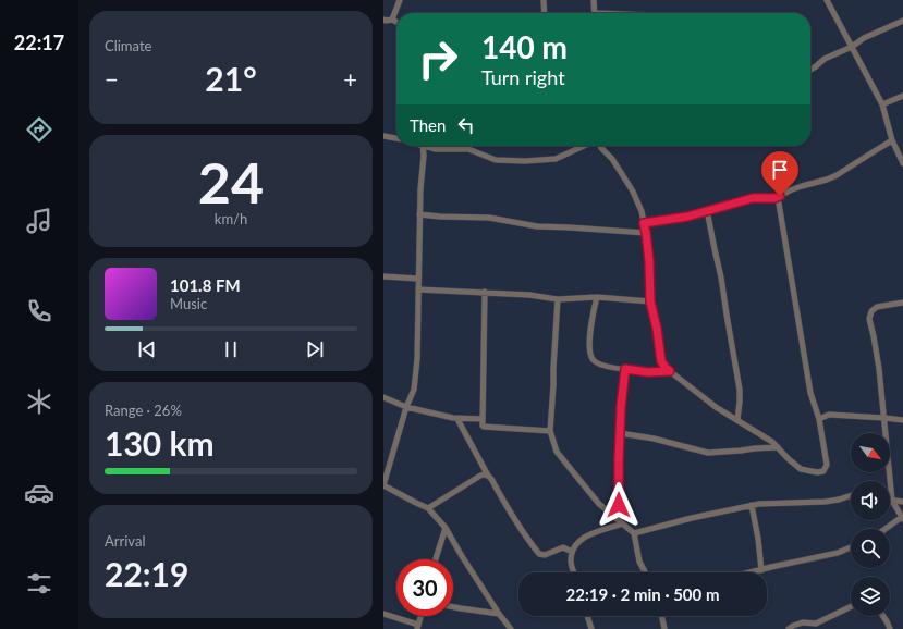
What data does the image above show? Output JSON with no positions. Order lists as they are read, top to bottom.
{
  "north": "bottom right",
  "page": {
    "tabs": "22:17",
    "tile": [
      "Climate",
      ["24", "km/h"],
      ["Range · 26%", "130 km"],
      ["Arrival", "22:19"]
    ],
    "turn": ["140 m", "Turn right"],
    "heat": ["−", "21°", "+"],
    "then": "Then",
    "song": ["101.8 FM", "Music"],
    "limit": "30",
    "trip": "22:19 · 2 min · 500 m"
  }
}
